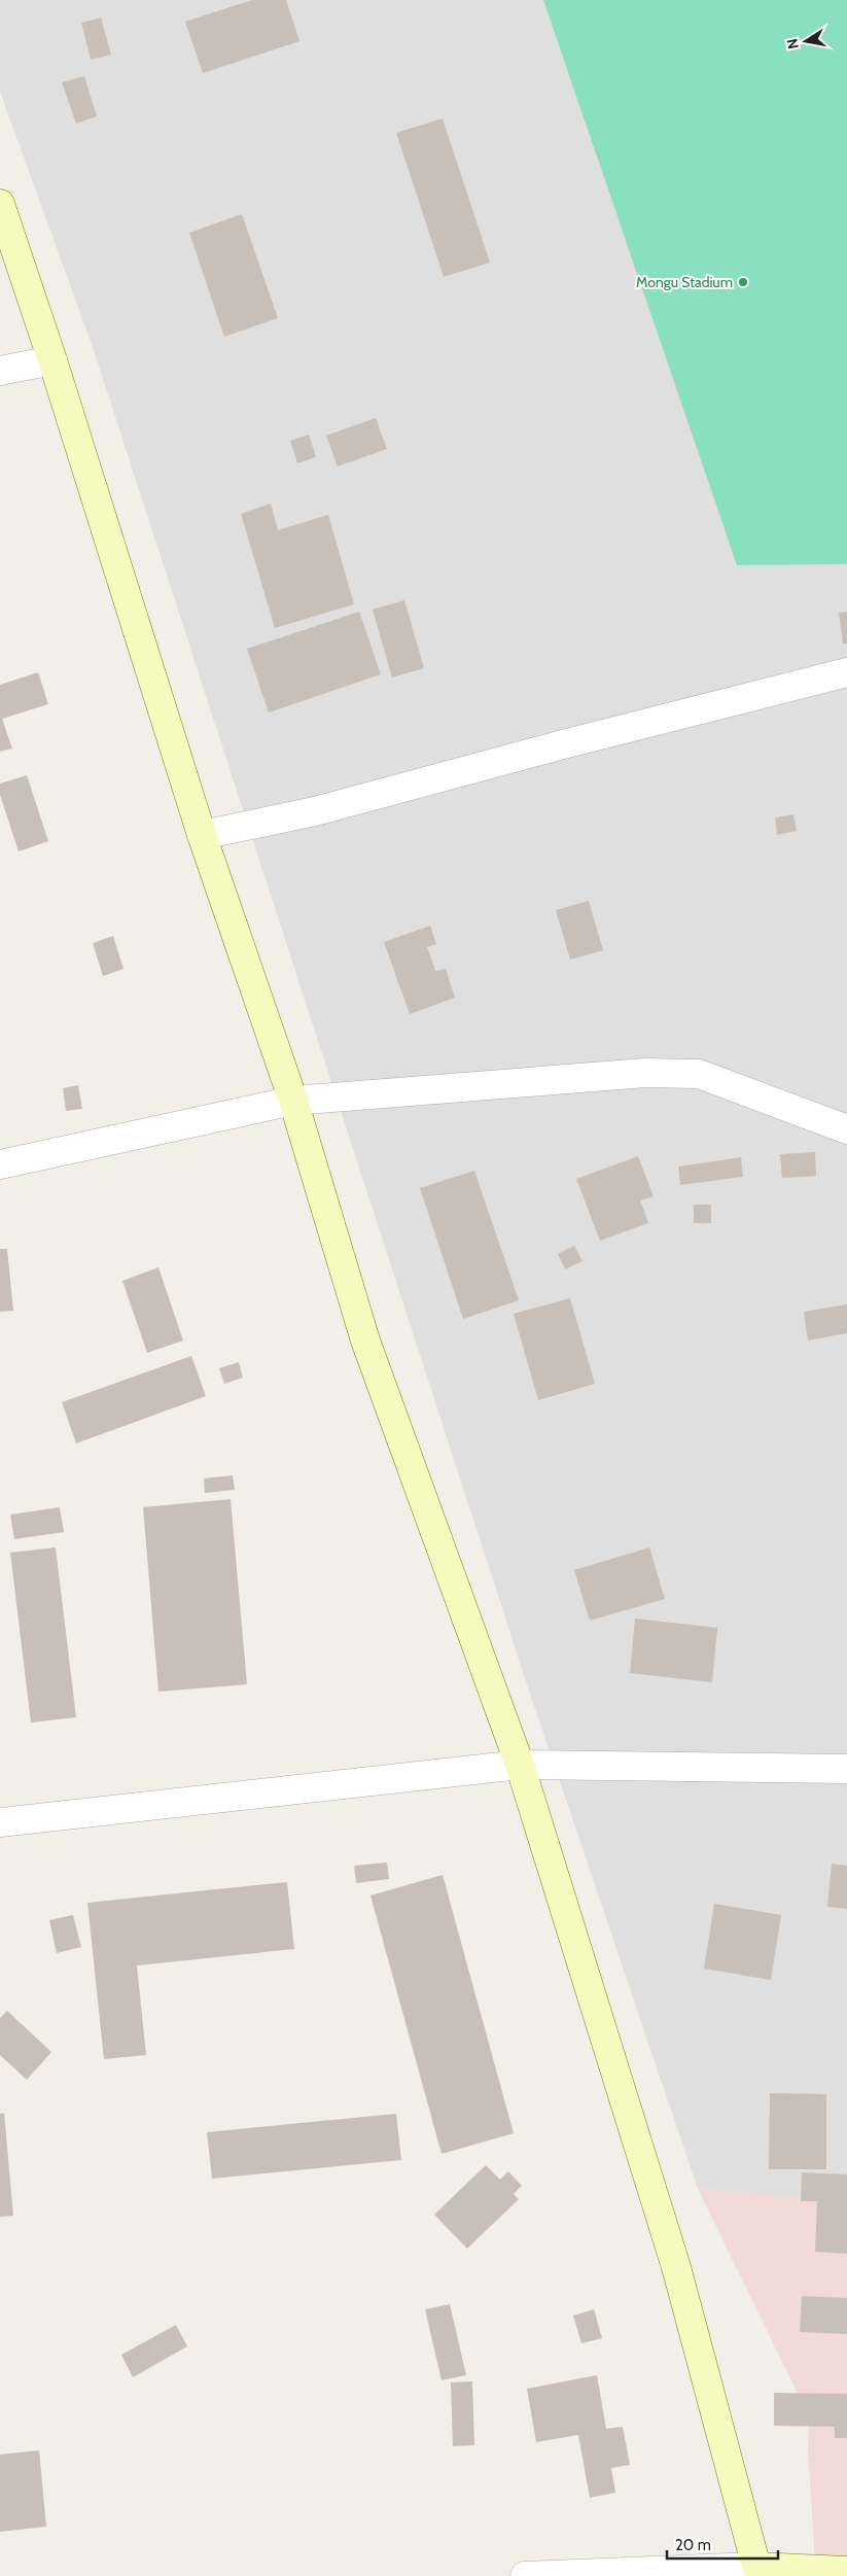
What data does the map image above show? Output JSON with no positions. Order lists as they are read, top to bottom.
{
  "places": ["Mongu Stadium"],
  "scale_bar": "20 m",
  "north": "left"
}
